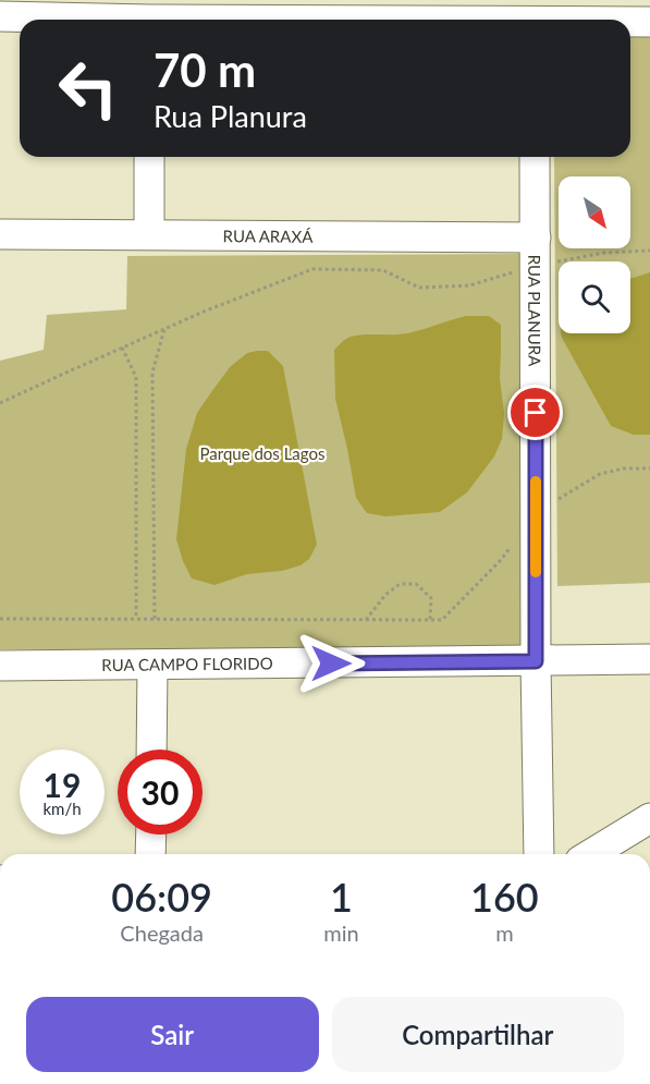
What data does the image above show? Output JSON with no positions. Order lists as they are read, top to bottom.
{
  "streets": {
    "street": ["RUA ARAXÁ", "RUA PLANURA", "RUA CAMPO FLORIDO"]
  },
  "crossings": [
    ["RUA ARAXÁ", "RUA PLANURA"],
    ["RUA PLANURA", "RUA CAMPO FLORIDO"]
  ],
  "parks": ["Parque dos Lagos"],
  "north": "bottom right",
  "page": {
    "turn": ["70 m", "Rua Planura"],
    "speed": "19 km/h",
    "limit": "30",
    "eta": [
      "06:09",
      "Chegada",
      "1",
      "min",
      "160",
      "m"
    ],
    "buttons": ["Sair", "Compartilhar"]
  }
}
